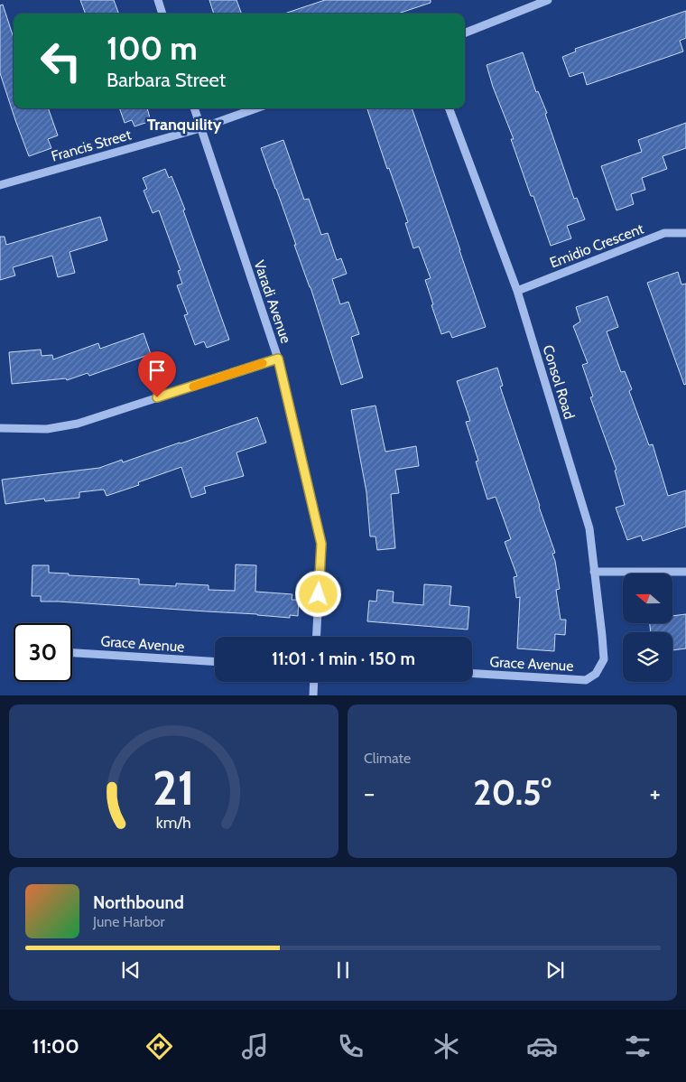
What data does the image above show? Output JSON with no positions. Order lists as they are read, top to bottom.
{
  "streets": {
    "street": [
      "Francis Street",
      "Emidio Crescent",
      "Varadi Avenue",
      "Consol Road",
      "Grace Avenue"
    ]
  },
  "crossings": [
    ["Francis Street", "Varadi Avenue"],
    ["Emidio Crescent", "Consol Road"],
    ["Consol Road", "Grace Avenue"]
  ],
  "districts": ["Tranquility"],
  "north": "left",
  "page": {
    "turn": ["100 m", "Barbara Street"],
    "limit": "30",
    "trip": "11:01 · 1 min · 150 m",
    "tile": "Climate",
    "heat": ["−", "20.5°", "+"],
    "song": ["Northbound", "June Harbor"],
    "tabs": "11:00",
    "gauge": ["21", "km/h"]
  }
}
